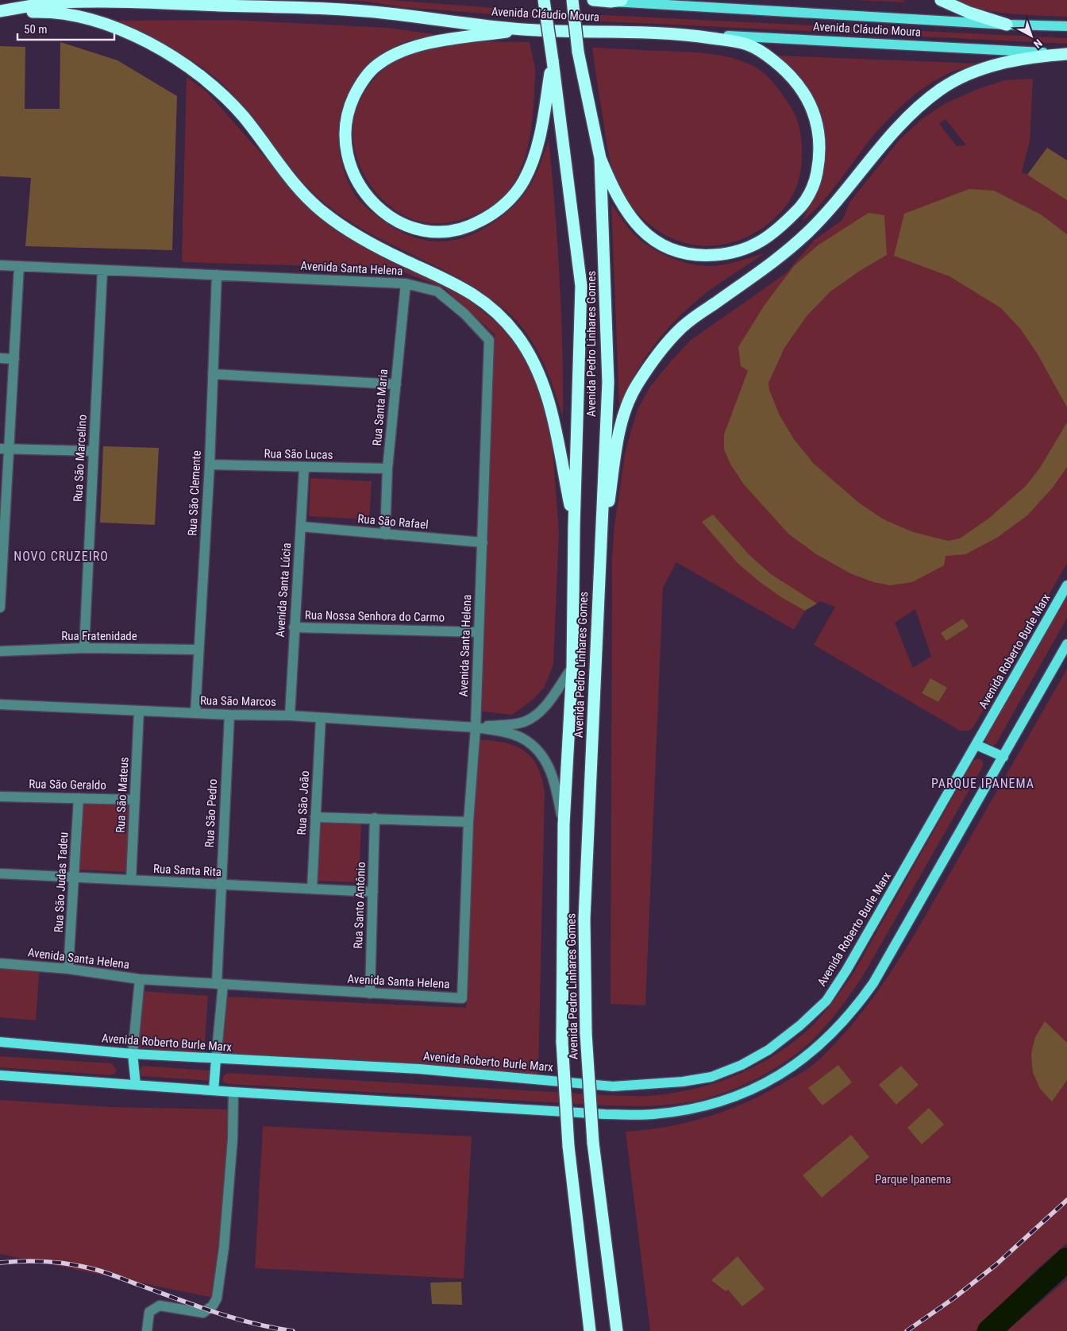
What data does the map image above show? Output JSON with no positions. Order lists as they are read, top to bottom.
{
  "streets": {
    "highway": ["Avenida Cláudio Moura", "Avenida Pedro Linhares Gomes"],
    "main road": ["Avenida Roberto Burle Marx"],
    "street": [
      "Avenida Santa Helena",
      "Rua Santa Maria",
      "Rua São Lucas",
      "Rua São Marcelino",
      "Rua São Clemente",
      "Rua São Rafael",
      "Avenida Santa Lúcia",
      "Rua Nossa Senhora do Carmo",
      "Rua Fratenidade",
      "Rua São Marcos",
      "Rua São Geraldo",
      "Rua São Mateus",
      "Rua São João",
      "Rua São Pedro",
      "Rua Santa Rita",
      "Rua São Judas Tadeu",
      "Rua Santo Antônio"
    ]
  },
  "crossings": [
    ["Avenida Santa Helena", "Rua Santa Maria"],
    ["Avenida Santa Helena", "Rua São Marcelino"],
    ["Avenida Santa Helena", "Rua São Clemente"],
    ["Avenida Santa Helena", "Rua São Rafael"],
    ["Avenida Santa Helena", "Rua Nossa Senhora do Carmo"],
    ["Avenida Santa Helena", "Rua São Marcos"],
    ["Avenida Santa Helena", "Rua São Pedro"],
    ["Avenida Santa Helena", "Rua São Judas Tadeu"],
    ["Avenida Santa Helena", "Rua Santo Antônio"],
    ["Rua Santa Maria", "Rua São Lucas"],
    ["Rua Santa Maria", "Rua São Rafael"],
    ["Rua São Lucas", "Rua São Clemente"],
    ["Rua São Lucas", "Avenida Santa Lúcia"],
    ["Rua São Marcelino", "Rua Fratenidade"],
    ["Rua São Clemente", "Rua Fratenidade"],
    ["Rua São Clemente", "Rua São Marcos"],
    ["Rua São Rafael", "Avenida Santa Lúcia"],
    ["Avenida Santa Lúcia", "Rua Nossa Senhora do Carmo"],
    ["Avenida Santa Lúcia", "Rua São Marcos"],
    ["Avenida Roberto Burle Marx", "Rua São Pedro"],
    ["Rua São Marcos", "Rua São Mateus"],
    ["Rua São Marcos", "Rua São João"],
    ["Rua São Marcos", "Rua São Pedro"],
    ["Rua São Geraldo", "Rua São Mateus"],
    ["Rua São Geraldo", "Rua São Judas Tadeu"],
    ["Rua São Mateus", "Rua Santa Rita"],
    ["Rua São João", "Rua Santa Rita"],
    ["Rua São Pedro", "Rua Santa Rita"],
    ["Rua Santa Rita", "Rua São Judas Tadeu"],
    ["Rua Santa Rita", "Rua Santo Antônio"]
  ],
  "districts": ["NOVO CRUZEIRO", "PARQUE IPANEMA"],
  "parks": ["Parque Ipanema"],
  "scale_bar": "50 m",
  "north": "bottom right"
}
